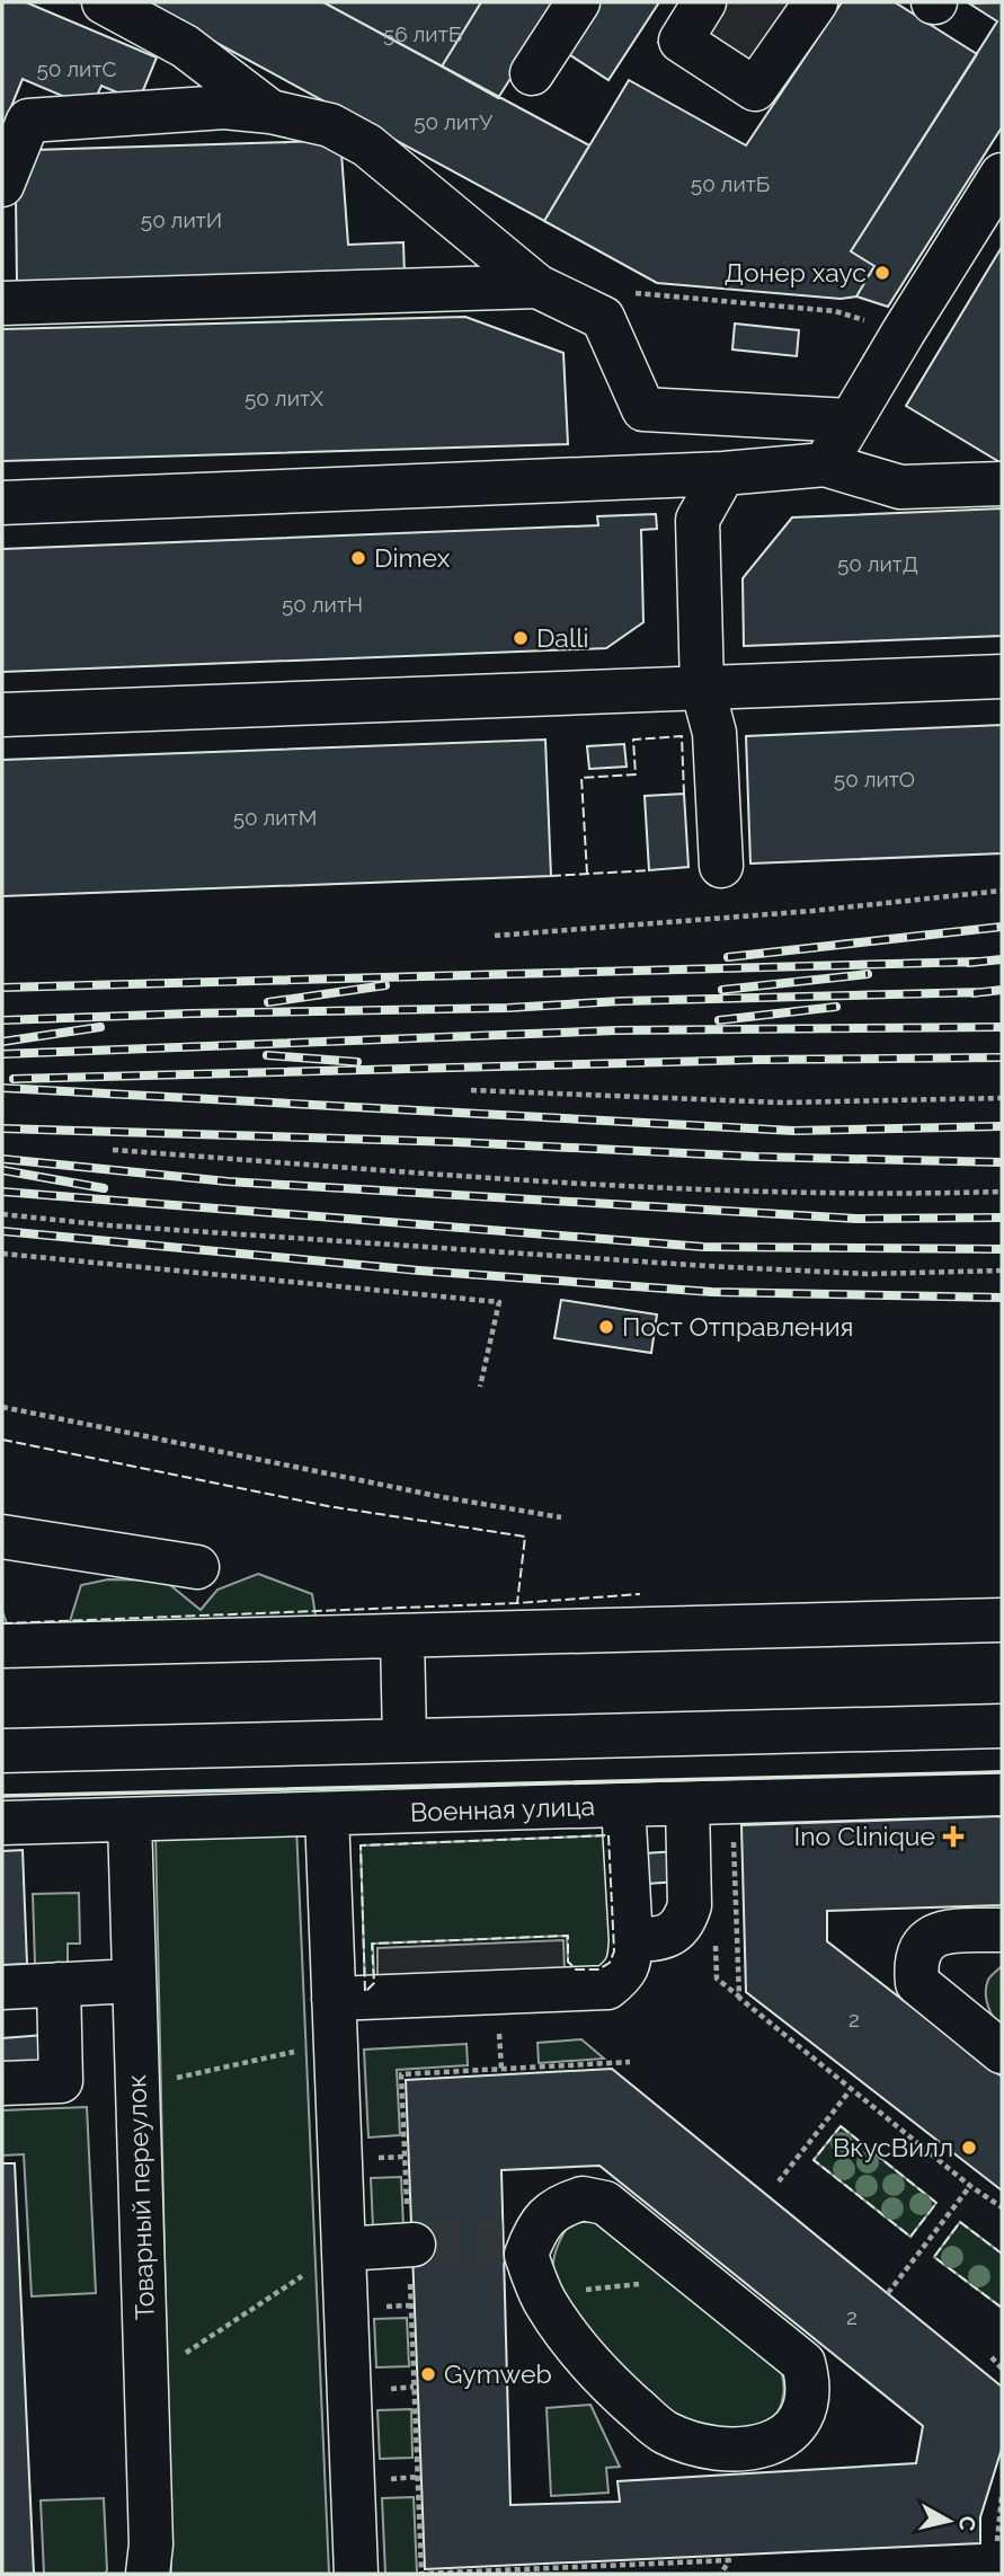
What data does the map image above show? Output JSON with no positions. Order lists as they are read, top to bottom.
{
  "streets": {
    "street": ["Военная улица", "Товарный переулок"]
  },
  "crossings": [
    ["Военная улица", "Товарный переулок"]
  ],
  "places": {
    "other": [
      "Донер хаус",
      "Dimex",
      "Dalli",
      "Пост Отправления",
      "ВкусВилл",
      "Gymweb"
    ],
    "health": ["Ino Clinique"]
  },
  "house_numbers": [
    "56 литБ",
    "50 литС",
    "50 литУ",
    "50 литБ",
    "50 литИ",
    "50 литХ",
    "50 литД",
    "50 литН",
    "50 литО",
    "50 литМ",
    "2",
    "2"
  ],
  "north": "right"
}
